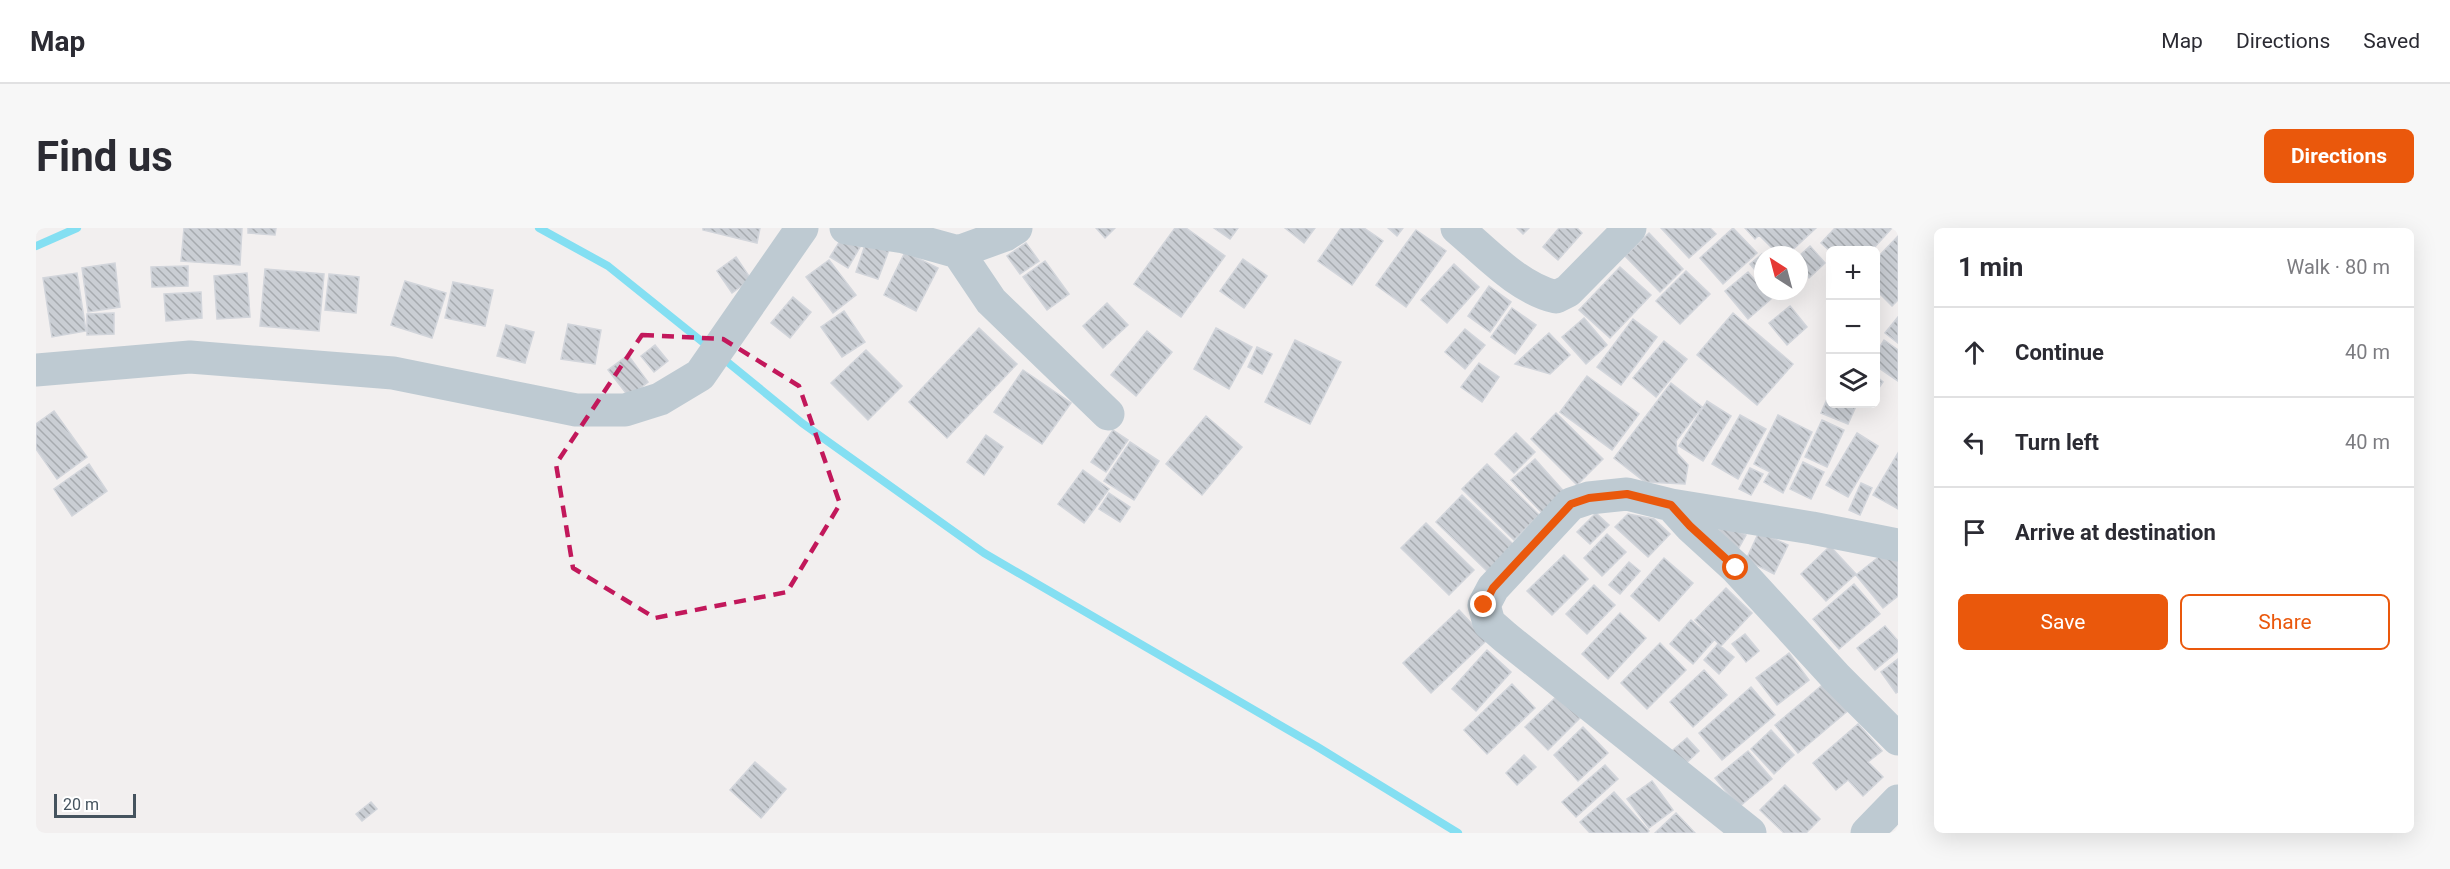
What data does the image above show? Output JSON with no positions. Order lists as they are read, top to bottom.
{
  "scale_bar": "20 m",
  "north": "top left",
  "page": {
    "header": "Map",
    "nav": ["Map", "Directions", "Saved"],
    "buttons": [
      "Directions",
      ["Save", "Share"]
    ],
    "title": "Find us",
    "heading": ["1 min", "Walk · 80 m"],
    "map_buttons": ["+", "−"],
    "list": [
      ["Continue", "40 m"],
      ["Turn left", "40 m"],
      "Arrive at destination"
    ],
    "scale": "20 m"
  }
}
